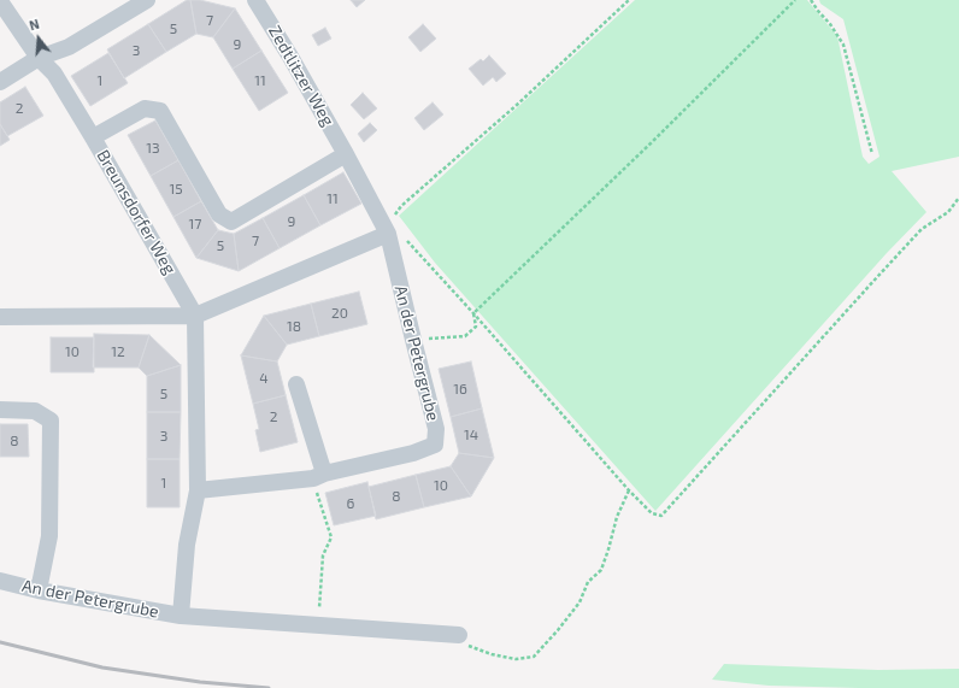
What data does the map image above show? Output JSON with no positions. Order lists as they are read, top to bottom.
{
  "streets": {
    "street": ["Zedtlitzer Weg", "Breunsdorfer Weg", "An der Petergrube"]
  },
  "crossings": [
    ["Zedtlitzer Weg", "Breunsdorfer Weg"],
    ["Breunsdorfer Weg", "An der Petergrube"]
  ],
  "house_numbers": [
    "7",
    "5",
    "9",
    "3",
    "1",
    "11",
    "2",
    "13",
    "15",
    "11",
    "9",
    "17",
    "7",
    "5",
    "20",
    "18",
    "10",
    "12",
    "4",
    "16",
    "5",
    "2",
    "14",
    "3",
    "8",
    "1",
    "10",
    "8",
    "6"
  ],
  "north": "top"
}
